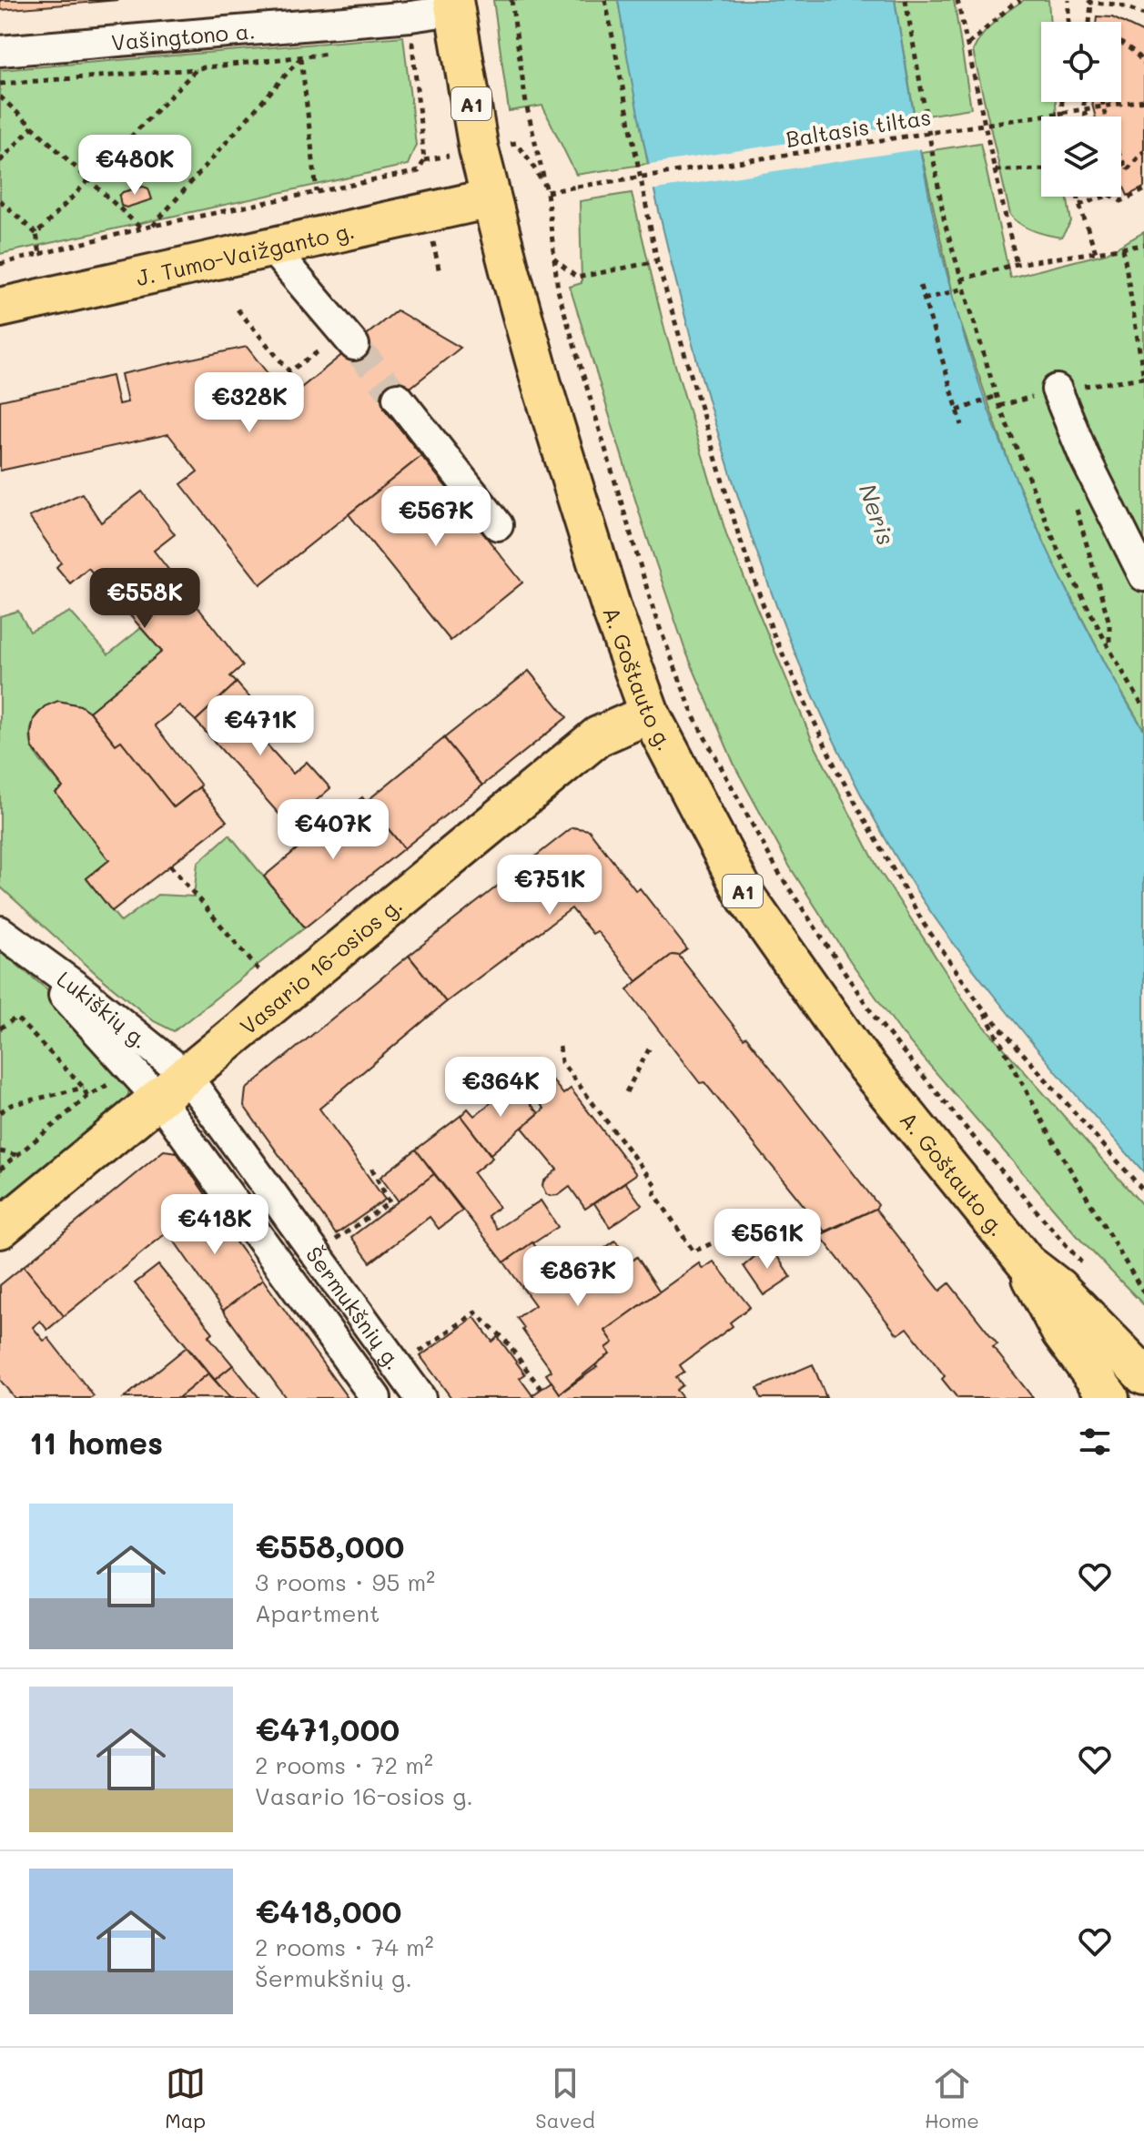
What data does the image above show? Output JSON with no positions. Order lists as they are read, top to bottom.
{
  "streets": {
    "main road": [
      "A1",
      "J. Tumo-Vaižganto g.",
      "A. Goštauto g.",
      "Vasario 16-osios g."
    ],
    "street": ["Vašingtono a.", "Lukiškių g.", "Šermukšnių g."],
    "path": ["Baltasis tiltas"]
  },
  "crossings": [
    ["Vašingtono a.", "A. Goštauto g."],
    ["J. Tumo-Vaižganto g.", "A. Goštauto g."],
    ["A. Goštauto g.", "Vasario 16-osios g."],
    ["Vasario 16-osios g.", "Lukiškių g."],
    ["Vasario 16-osios g.", "Šermukšnių g."],
    ["Lukiškių g.", "Šermukšnių g."]
  ],
  "water": ["Neris"],
  "page": {
    "price": [
      "€480K",
      "€328K",
      "€567K",
      "€558K",
      "€471K",
      "€407K",
      "€751K",
      "€364K",
      "€418K",
      "€561K",
      "€867K"
    ],
    "heading": "11 homes",
    "list": [
      {
        "name": "€558,000",
        "note": "3 rooms · 95 m² · Apartment"
      },
      {
        "name": "€471,000",
        "note": "2 rooms · 72 m² · Vasario 16-osios g."
      },
      {
        "name": "€418,000",
        "note": "2 rooms · 74 m² · Šermukšnių g."
      }
    ],
    "tabs": ["Map", "Saved", "Home"]
  }
}
